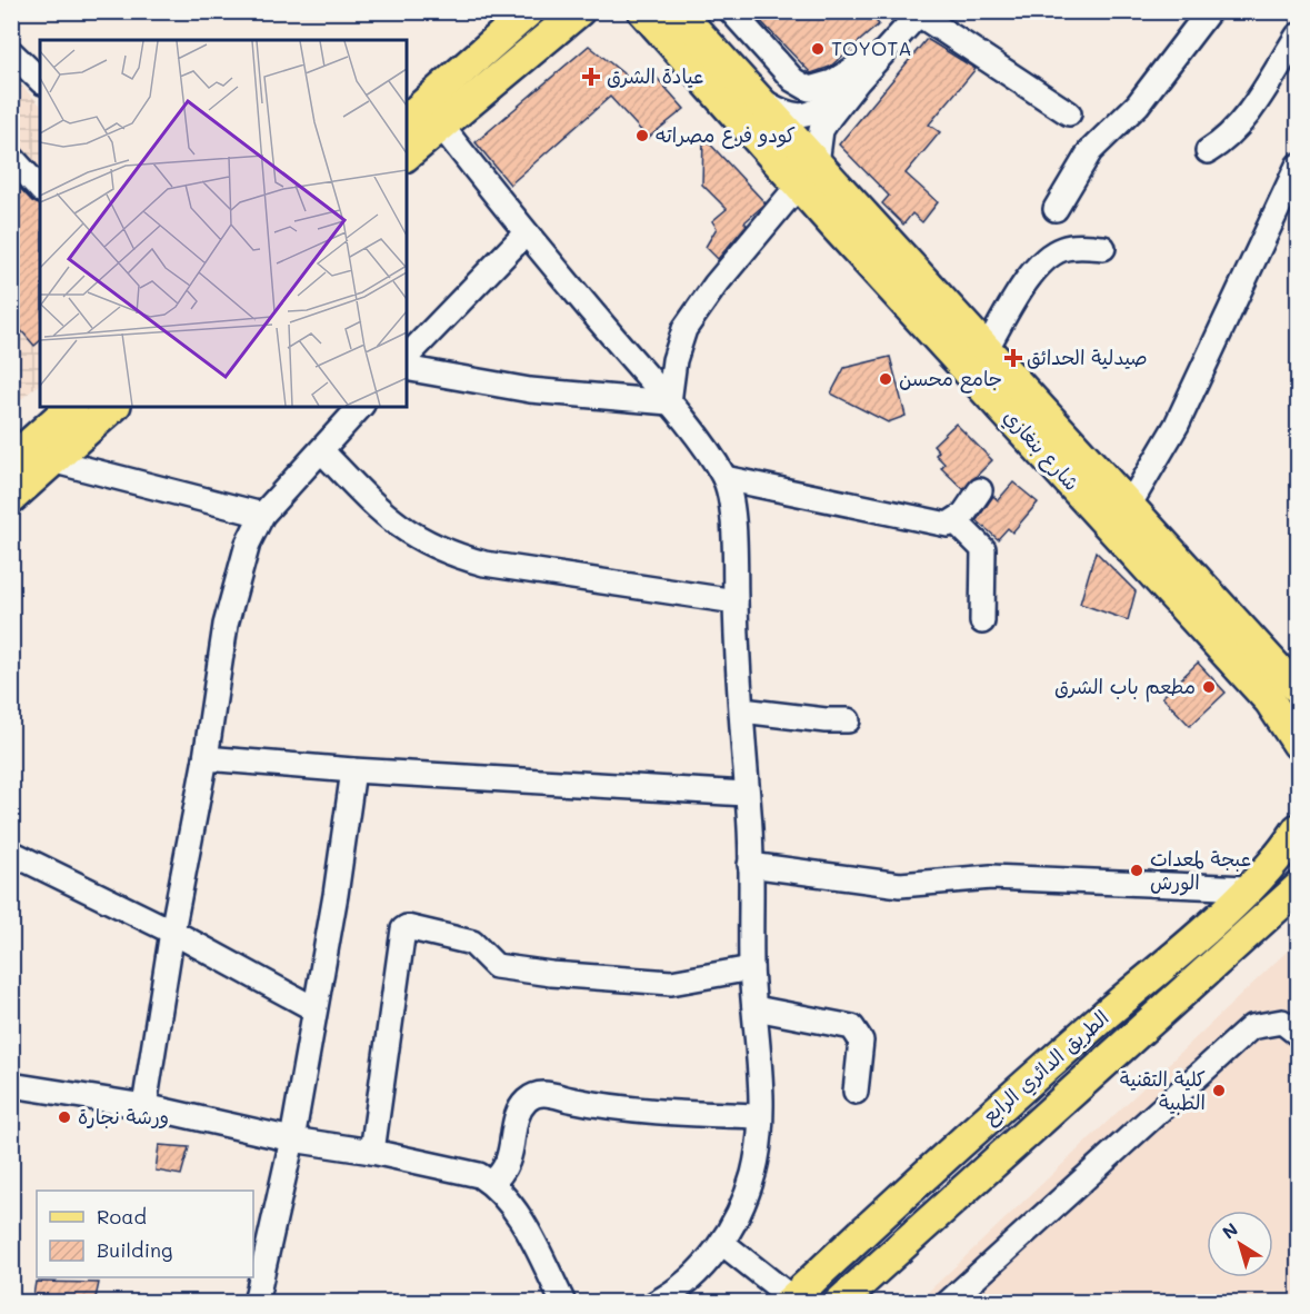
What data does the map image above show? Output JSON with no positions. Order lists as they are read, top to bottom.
{
  "streets": {
    "main road": ["شارع بنغازي", "الطريق الدائري الرابع"]
  },
  "places": {
    "other": [
      "TOYOTA",
      "كودو فرع مصراته",
      "جامع محسن",
      "مطعم باب الشرق",
      "عبجة لمعدات الورش",
      "كلية التقنية الطبية",
      "ورشة نجارة"
    ],
    "health": ["عيادة الشرق", "صيدلية الحدائق"]
  },
  "legend": ["Road", "Building"],
  "north": "top left"
}
